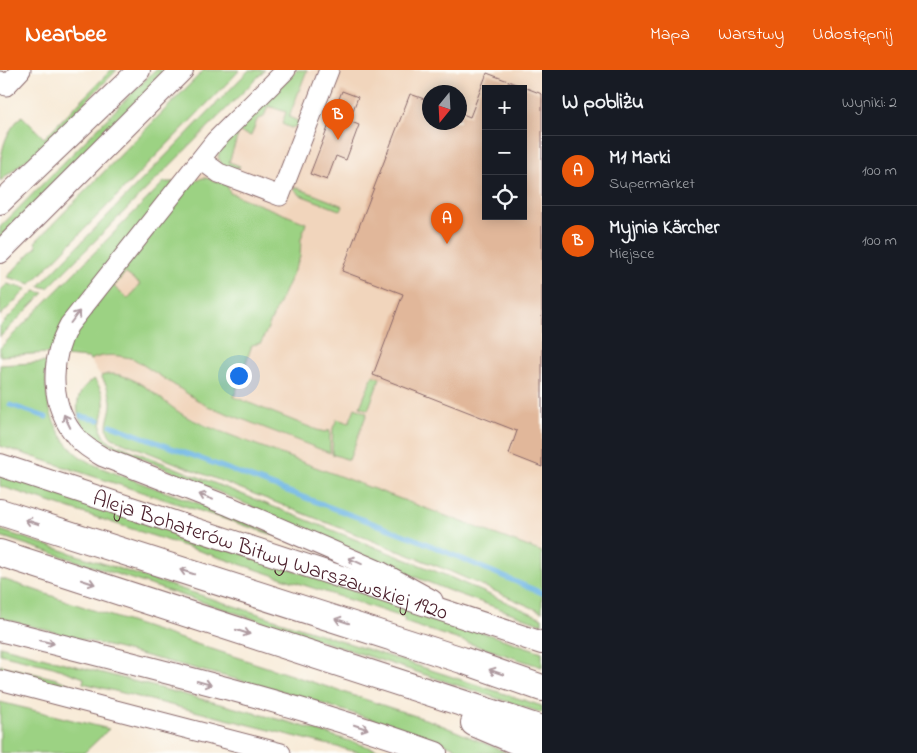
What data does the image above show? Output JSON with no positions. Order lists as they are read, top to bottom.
{
  "streets": {
    "highway": ["Aleja Bohaterów Bitwy Warszawskiej 1920"]
  },
  "north": "bottom",
  "page": {
    "header": "Nearbee",
    "nav": ["Mapa", "Warstwy", "Udostępnij"],
    "heading": ["W pobliżu", "Wyniki: 2"],
    "map_buttons": ["+", "−"],
    "pins": ["B", "A"],
    "list": [
      {
        "mark": "A",
        "name": "M1 Marki",
        "note": "Supermarket",
        "value": "100 m"
      },
      {
        "mark": "B",
        "name": "Myjnia Kärcher",
        "note": "Miejsce",
        "value": "100 m"
      }
    ]
  }
}
